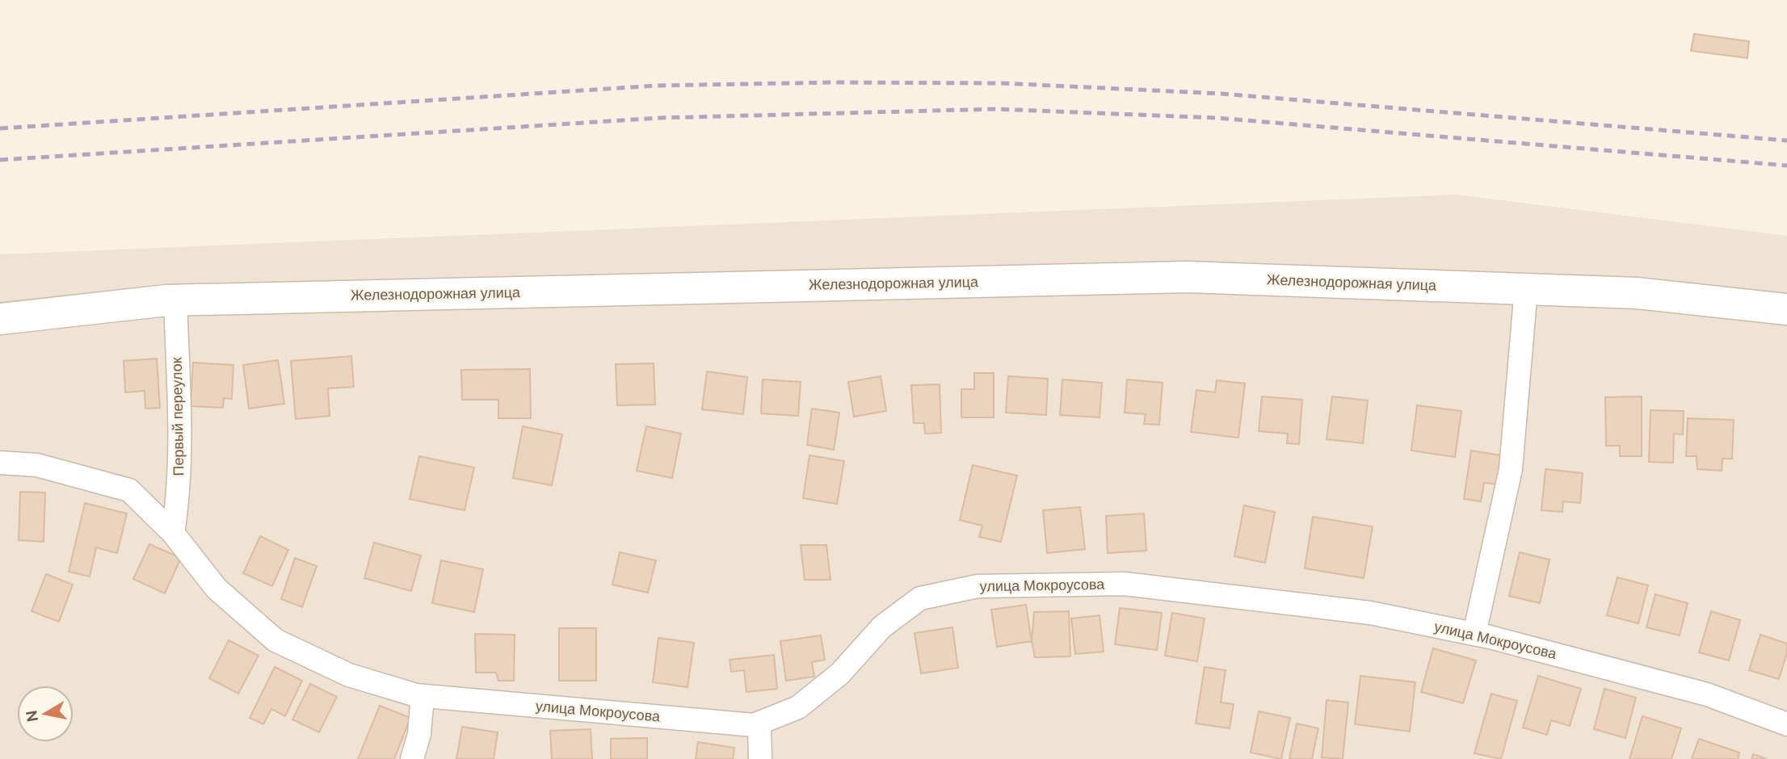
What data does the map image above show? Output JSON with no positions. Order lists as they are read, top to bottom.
{
  "streets": {
    "street": ["Железнодорожная улица", "Первый переулок", "улица Мокроусова"]
  },
  "crossings": [
    ["Железнодорожная улица", "Первый переулок"],
    ["Первый переулок", "улица Мокроусова"]
  ],
  "north": "left"
}
